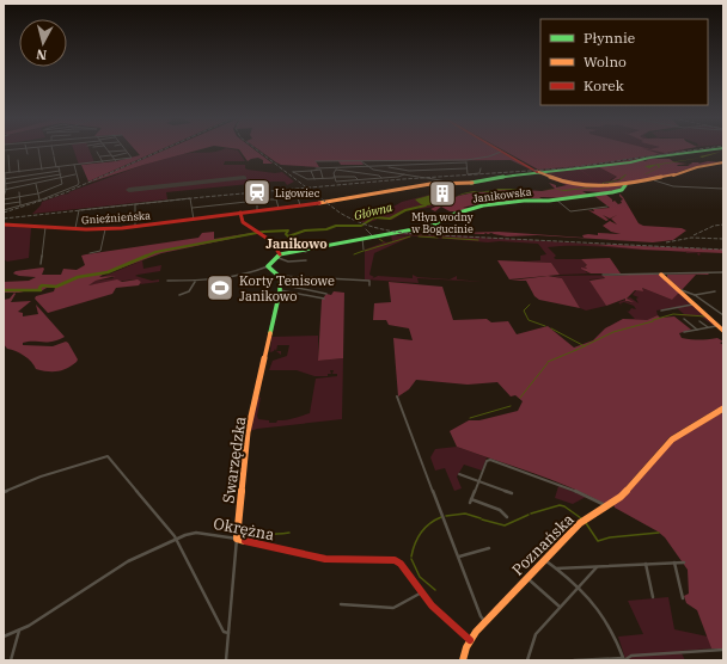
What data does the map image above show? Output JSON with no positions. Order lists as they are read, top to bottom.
{
  "streets": {
    "street": [
      "Janikowska",
      "Gnieźnieńska",
      "Swarzędzka",
      "Okrężna",
      "Poznańska"
    ]
  },
  "crossings": [
    ["Swarzędzka", "Okrężna"],
    ["Okrężna", "Poznańska"]
  ],
  "districts": ["Janikowo"],
  "water": ["Główna"],
  "places": {
    "station": ["Ligowiec"],
    "building": ["Młyn wodny w Bogucinie"],
    "sports": ["Korty Tenisowe Janikowo"]
  },
  "legend": ["Płynnie", "Wolno", "Korek"],
  "north": "bottom"
}
